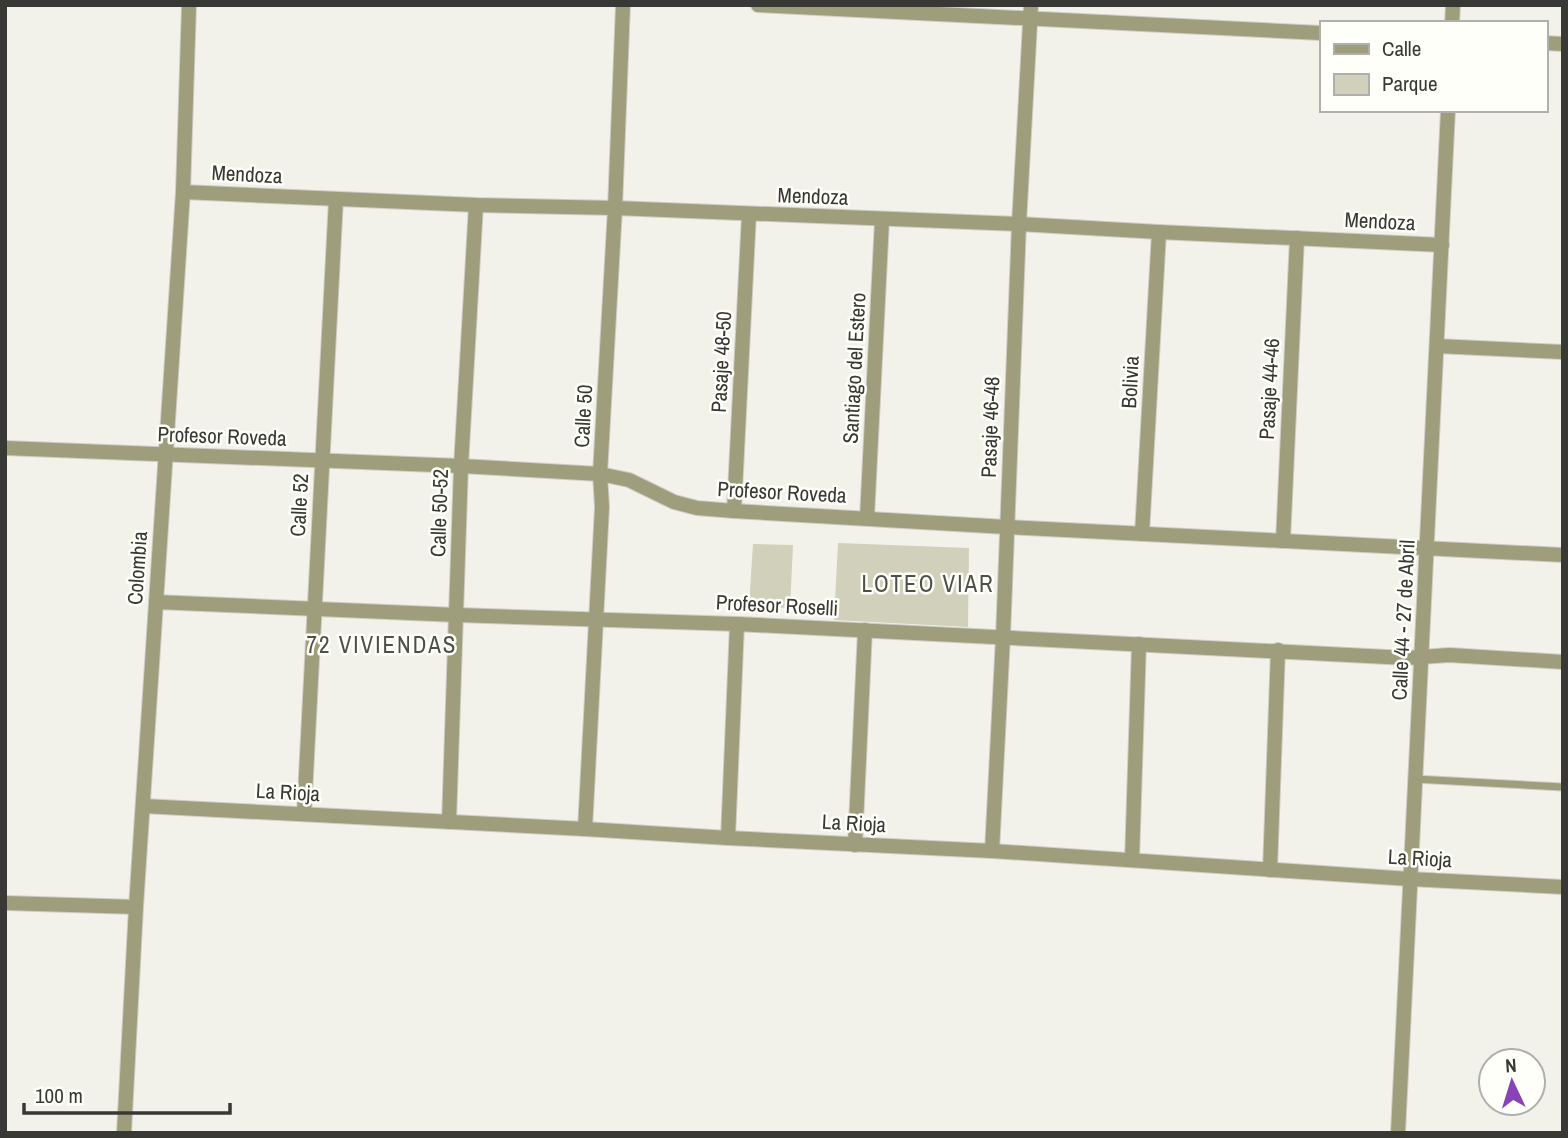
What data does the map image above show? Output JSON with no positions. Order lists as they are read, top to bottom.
{
  "streets": {
    "street": [
      "Mendoza",
      "Pasaje 48-50",
      "Santiago del Estero",
      "Bolivia",
      "Pasaje 44-46",
      "Calle 50",
      "Pasaje 46-48",
      "Profesor Roveda",
      "Calle 52",
      "Calle 50-52",
      "Colombia",
      "Profesor Roselli",
      "Calle 44 - 27 de Abril",
      "La Rioja"
    ]
  },
  "crossings": [
    ["Mendoza", "Pasaje 48-50"],
    ["Mendoza", "Santiago del Estero"],
    ["Mendoza", "Bolivia"],
    ["Mendoza", "Pasaje 44-46"],
    ["Mendoza", "Calle 50"],
    ["Mendoza", "Pasaje 46-48"],
    ["Mendoza", "Calle 52"],
    ["Mendoza", "Calle 50-52"],
    ["Mendoza", "Colombia"],
    ["Mendoza", "Calle 44 - 27 de Abril"],
    ["Pasaje 48-50", "Profesor Roveda"],
    ["Santiago del Estero", "Profesor Roveda"],
    ["Bolivia", "Profesor Roveda"],
    ["Pasaje 44-46", "Profesor Roveda"],
    ["Calle 50", "Profesor Roveda"],
    ["Calle 50", "Profesor Roselli"],
    ["Calle 50", "La Rioja"],
    ["Pasaje 46-48", "Profesor Roveda"],
    ["Pasaje 46-48", "Profesor Roselli"],
    ["Pasaje 46-48", "La Rioja"],
    ["Profesor Roveda", "Calle 52"],
    ["Profesor Roveda", "Calle 50-52"],
    ["Profesor Roveda", "Colombia"],
    ["Profesor Roveda", "Calle 44 - 27 de Abril"],
    ["Calle 52", "Profesor Roselli"],
    ["Calle 52", "La Rioja"],
    ["Calle 50-52", "Profesor Roselli"],
    ["Calle 50-52", "La Rioja"],
    ["Colombia", "Profesor Roselli"],
    ["Colombia", "La Rioja"],
    ["Profesor Roselli", "Calle 44 - 27 de Abril"],
    ["Calle 44 - 27 de Abril", "La Rioja"]
  ],
  "districts": ["LOTEO VIAR", "72 VIVIENDAS"],
  "legend": ["Calle", "Parque"],
  "scale_bar": "100 m",
  "north": "top"
}
